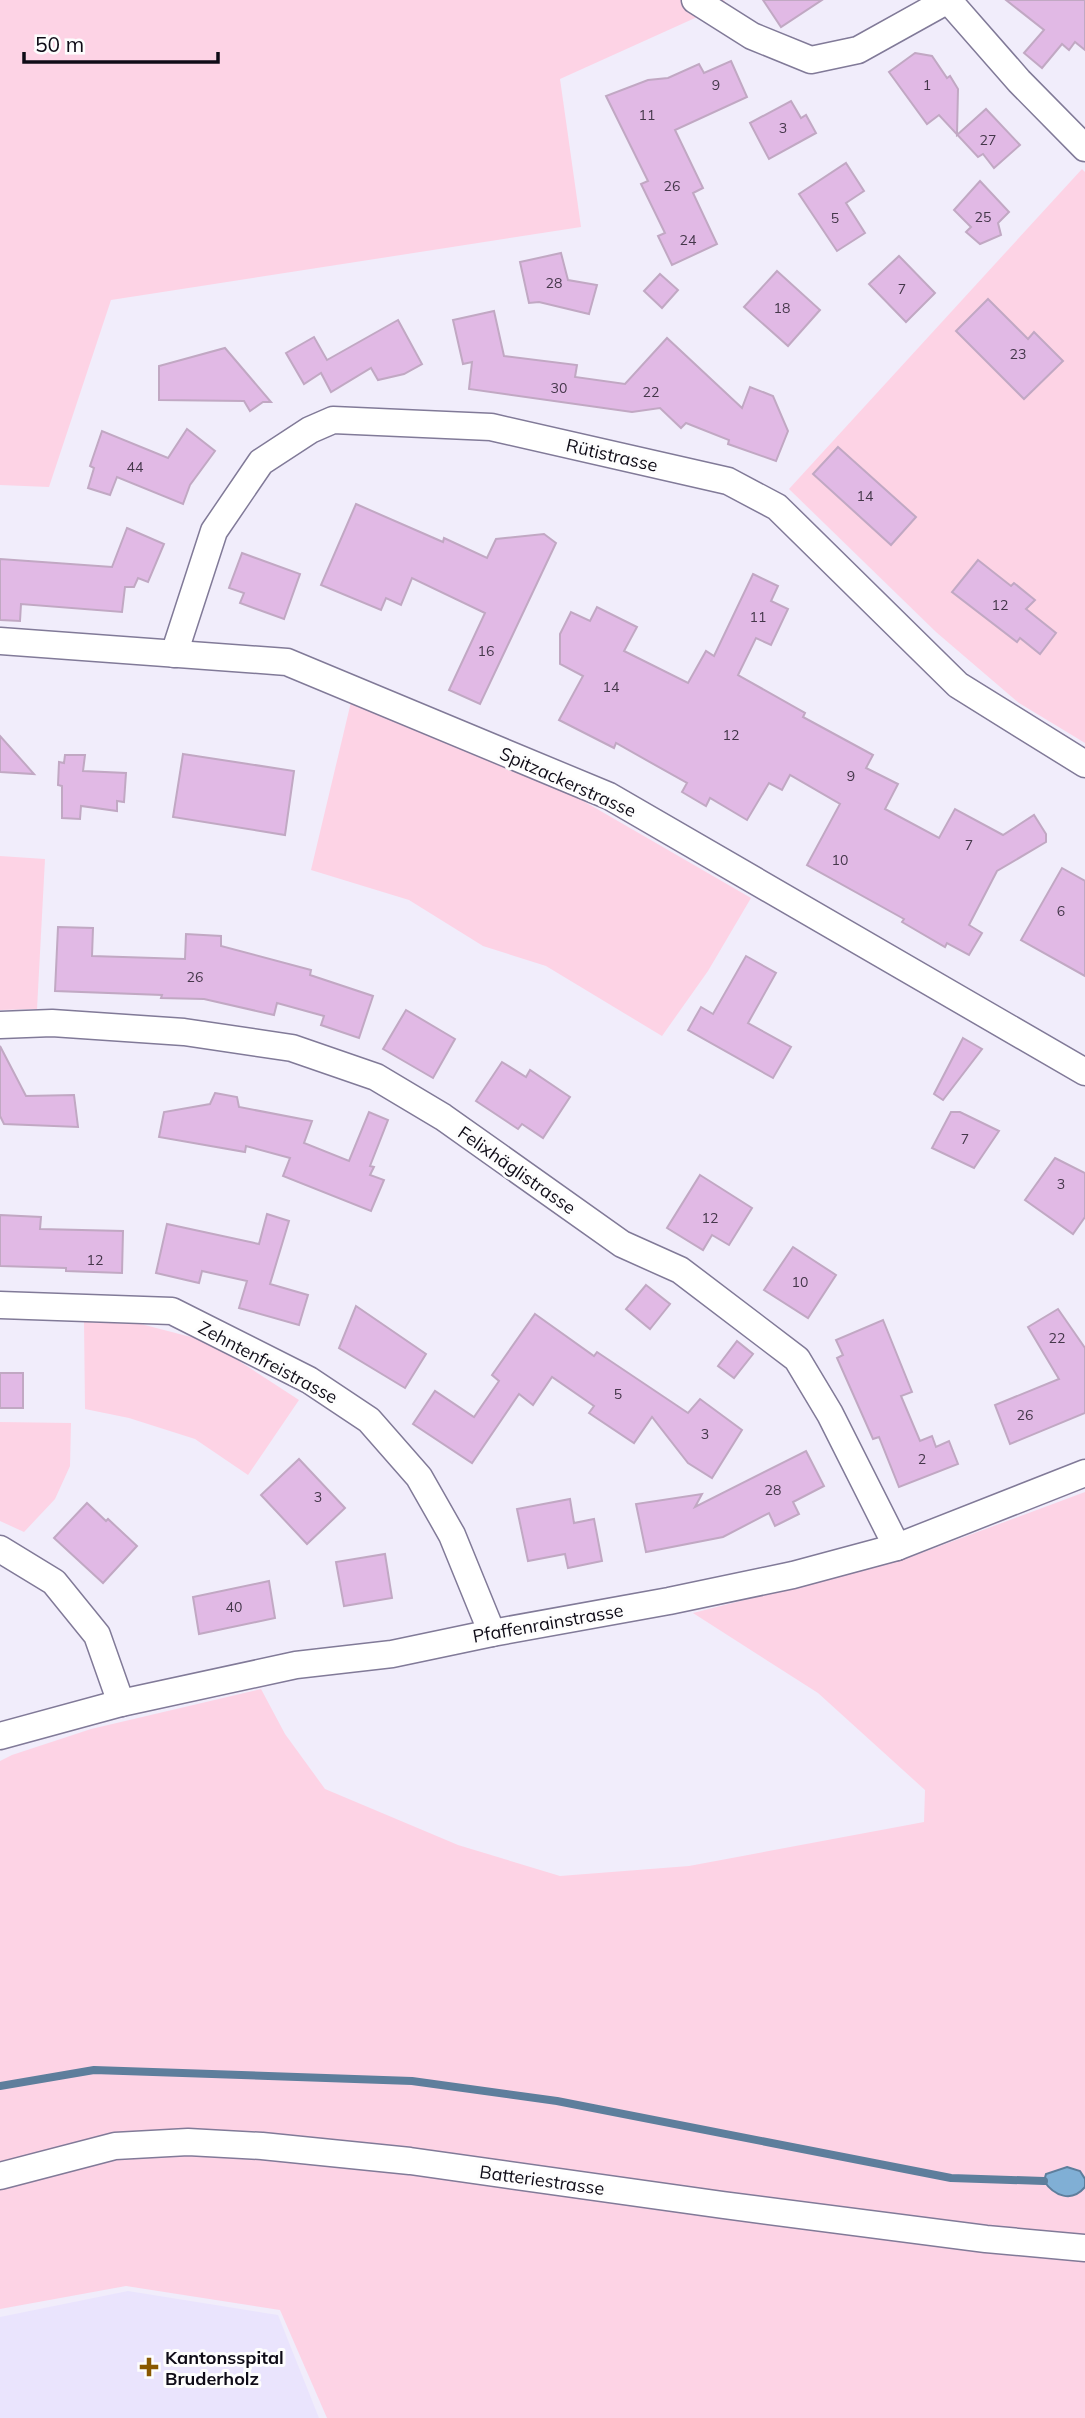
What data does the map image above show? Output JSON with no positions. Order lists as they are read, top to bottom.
{
  "streets": {
    "street": [
      "Rütistrasse",
      "Spitzackerstrasse",
      "Felixhäglistrasse",
      "Zehntenfreistrasse",
      "Pfaffenrainstrasse",
      "Batteriestrasse"
    ]
  },
  "crossings": [
    ["Rütistrasse", "Spitzackerstrasse"],
    ["Felixhäglistrasse", "Pfaffenrainstrasse"],
    ["Zehntenfreistrasse", "Pfaffenrainstrasse"]
  ],
  "places": {
    "health": ["Kantonsspital Bruderholz"]
  },
  "house_numbers": [
    "9",
    "1",
    "11",
    "3",
    "27",
    "26",
    "25",
    "5",
    "24",
    "28",
    "7",
    "18",
    "23",
    "30",
    "22",
    "44",
    "14",
    "12",
    "11",
    "16",
    "14",
    "12",
    "9",
    "7",
    "10",
    "6",
    "26",
    "7",
    "3",
    "12",
    "12",
    "10",
    "22",
    "5",
    "26",
    "3",
    "2",
    "28",
    "3",
    "40"
  ],
  "scale_bar": "50 m"
}
